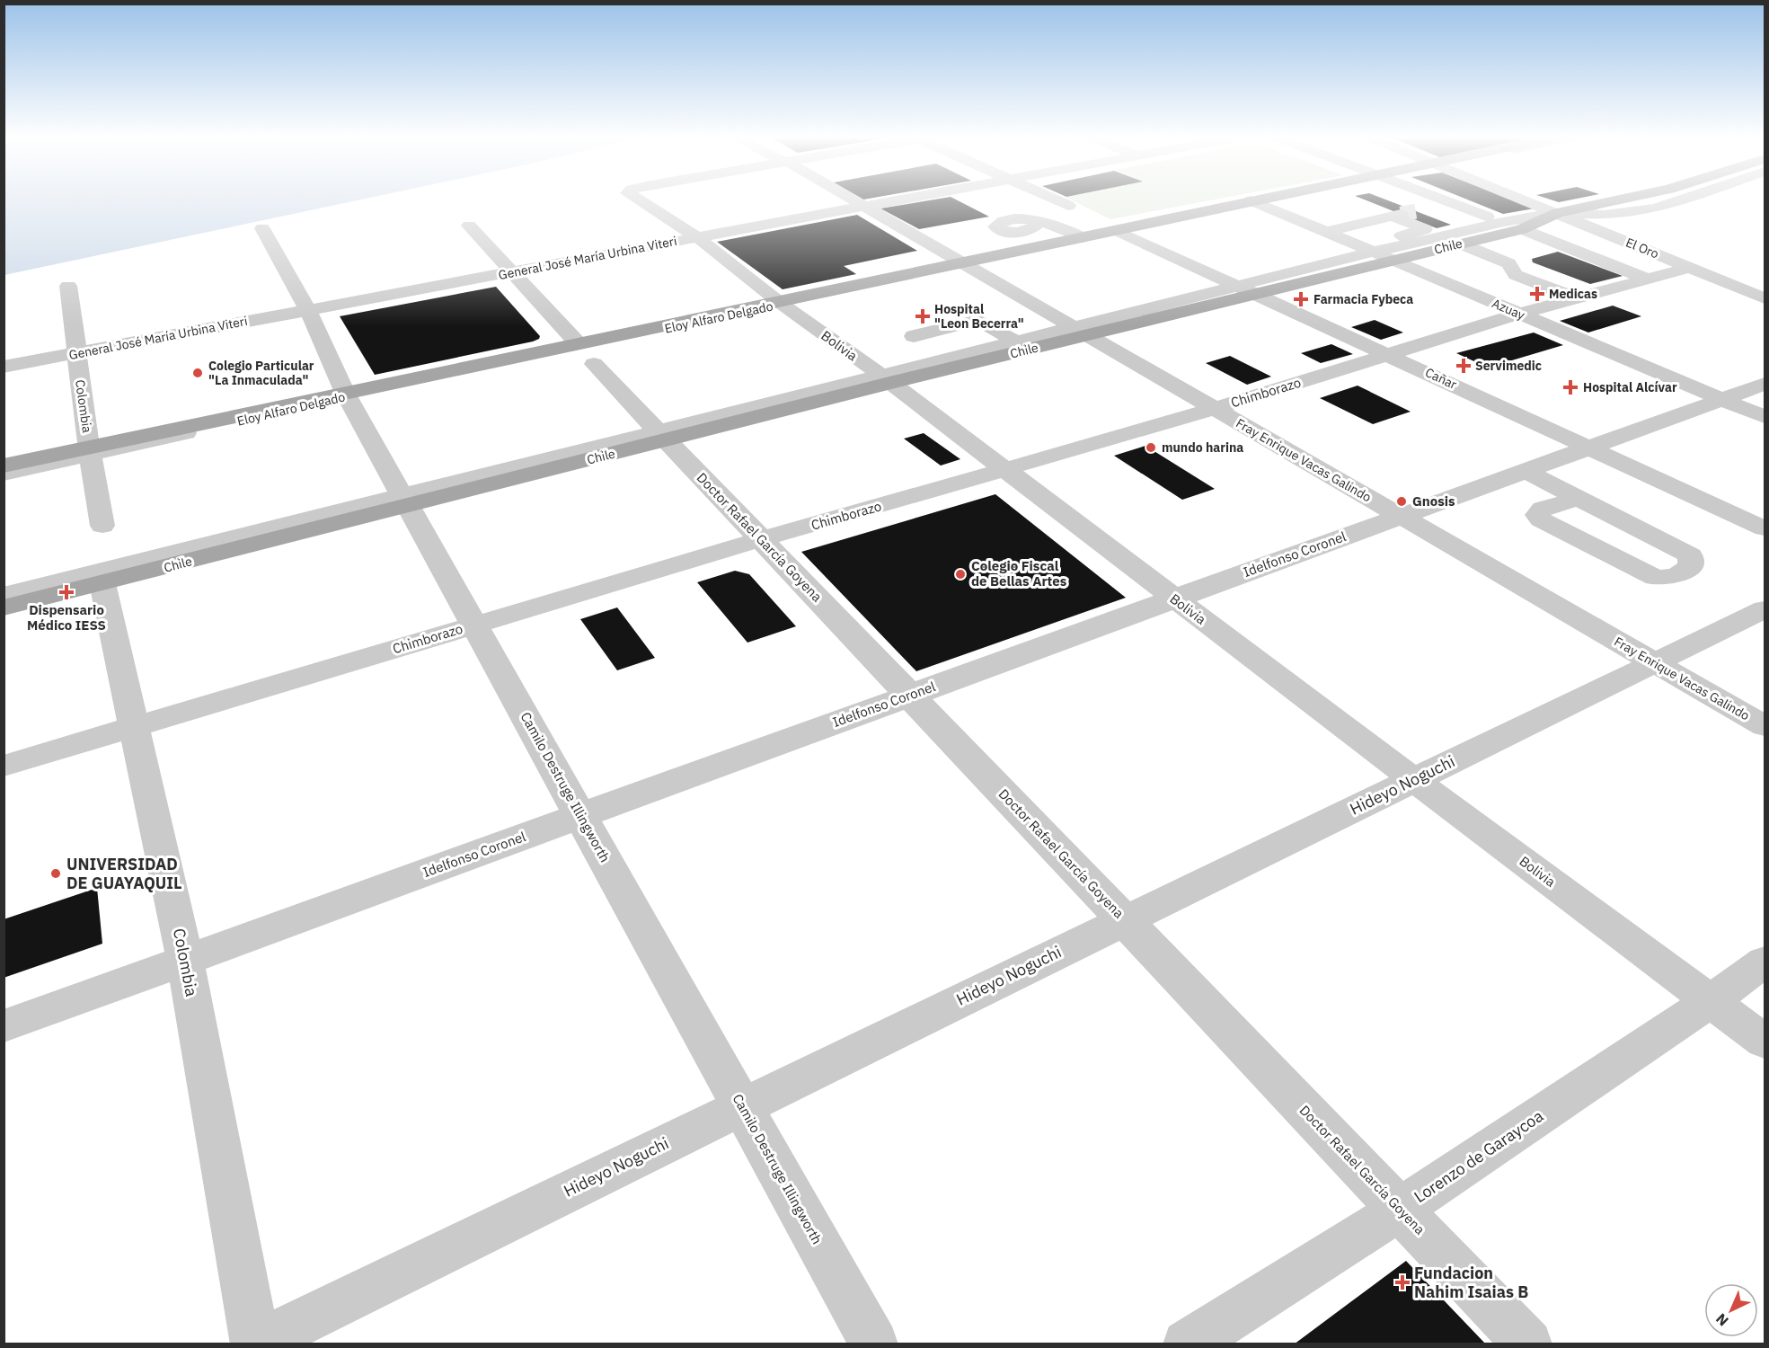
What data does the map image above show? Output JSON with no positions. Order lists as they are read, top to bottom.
{
  "streets": {
    "main road": ["Chile", "Eloy Alfaro Delgado"],
    "street": [
      "El Oro",
      "General José María Urbina Viteri",
      "Azuay",
      "Bolivia",
      "Cañar",
      "Chimborazo",
      "Colombia",
      "Fray Enrique Vacas Galindo",
      "Doctor Rafael García Goyena",
      "Idelfonso Coronel",
      "Hideyo Noguchi",
      "Camilo Destruge Illingworth",
      "Lorenzo de Garaycoa"
    ]
  },
  "crossings": [
    ["Chile", "El Oro"],
    ["Chile", "Azuay"],
    ["Chile", "Bolivia"],
    ["Chile", "Cañar"],
    ["Chile", "Colombia"],
    ["Chile", "Fray Enrique Vacas Galindo"],
    ["Chile", "Doctor Rafael García Goyena"],
    ["Chile", "Camilo Destruge Illingworth"],
    ["El Oro", "Chimborazo"],
    ["General José María Urbina Viteri", "Bolivia"],
    ["General José María Urbina Viteri", "Colombia"],
    ["General José María Urbina Viteri", "Fray Enrique Vacas Galindo"],
    ["General José María Urbina Viteri", "Camilo Destruge Illingworth"],
    ["Azuay", "Eloy Alfaro Delgado"],
    ["Azuay", "Chimborazo"],
    ["Azuay", "Idelfonso Coronel"],
    ["Eloy Alfaro Delgado", "Bolivia"],
    ["Eloy Alfaro Delgado", "Cañar"],
    ["Eloy Alfaro Delgado", "Colombia"],
    ["Eloy Alfaro Delgado", "Fray Enrique Vacas Galindo"],
    ["Eloy Alfaro Delgado", "Camilo Destruge Illingworth"],
    ["Bolivia", "Chimborazo"],
    ["Bolivia", "Idelfonso Coronel"],
    ["Bolivia", "Hideyo Noguchi"],
    ["Bolivia", "Lorenzo de Garaycoa"],
    ["Cañar", "Chimborazo"],
    ["Cañar", "Idelfonso Coronel"],
    ["Chimborazo", "Colombia"],
    ["Chimborazo", "Fray Enrique Vacas Galindo"],
    ["Chimborazo", "Doctor Rafael García Goyena"],
    ["Chimborazo", "Camilo Destruge Illingworth"],
    ["Colombia", "Idelfonso Coronel"],
    ["Colombia", "Hideyo Noguchi"],
    ["Fray Enrique Vacas Galindo", "Idelfonso Coronel"],
    ["Fray Enrique Vacas Galindo", "Hideyo Noguchi"],
    ["Doctor Rafael García Goyena", "Idelfonso Coronel"],
    ["Doctor Rafael García Goyena", "Hideyo Noguchi"],
    ["Doctor Rafael García Goyena", "Lorenzo de Garaycoa"],
    ["Idelfonso Coronel", "Camilo Destruge Illingworth"],
    ["Hideyo Noguchi", "Camilo Destruge Illingworth"]
  ],
  "places": {
    "health": [
      "Medicas",
      "Farmacia Fybeca",
      "Hospital \"Leon Becerra\"",
      "Servimedic",
      "Hospital Alcívar",
      "Dispensario Médico IESS",
      "Fundacion Nahim Isaias B"
    ],
    "other": [
      "Colegio Particular \"La Inmaculada\"",
      "mundo harina",
      "Gnosis",
      "Colegio Fiscal de Bellas Artes",
      "UNIVERSIDAD DE GUAYAQUIL"
    ]
  },
  "north": "bottom left"
}
